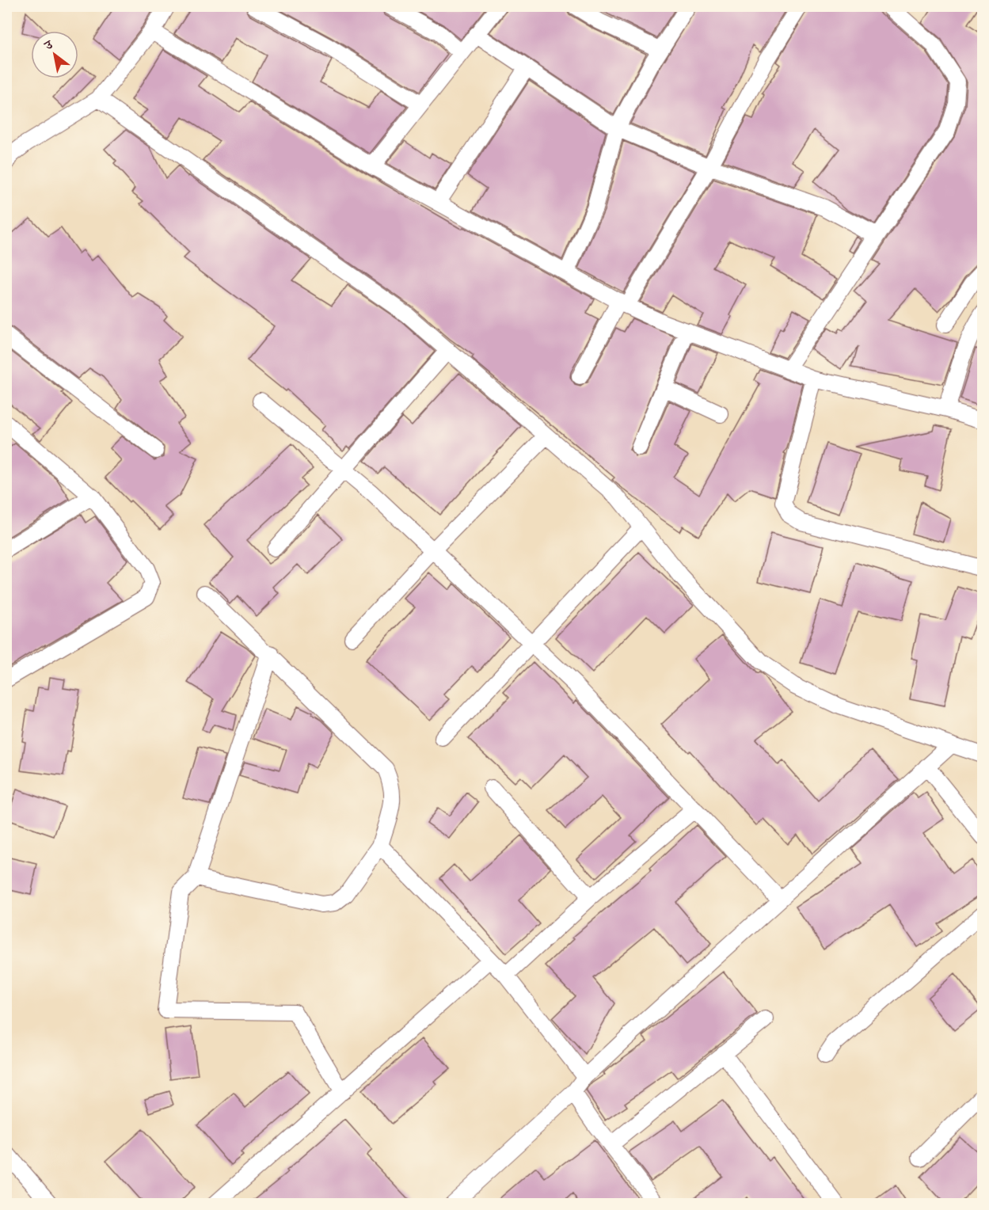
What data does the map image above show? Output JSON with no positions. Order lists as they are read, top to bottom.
{
  "north": "top left"
}
